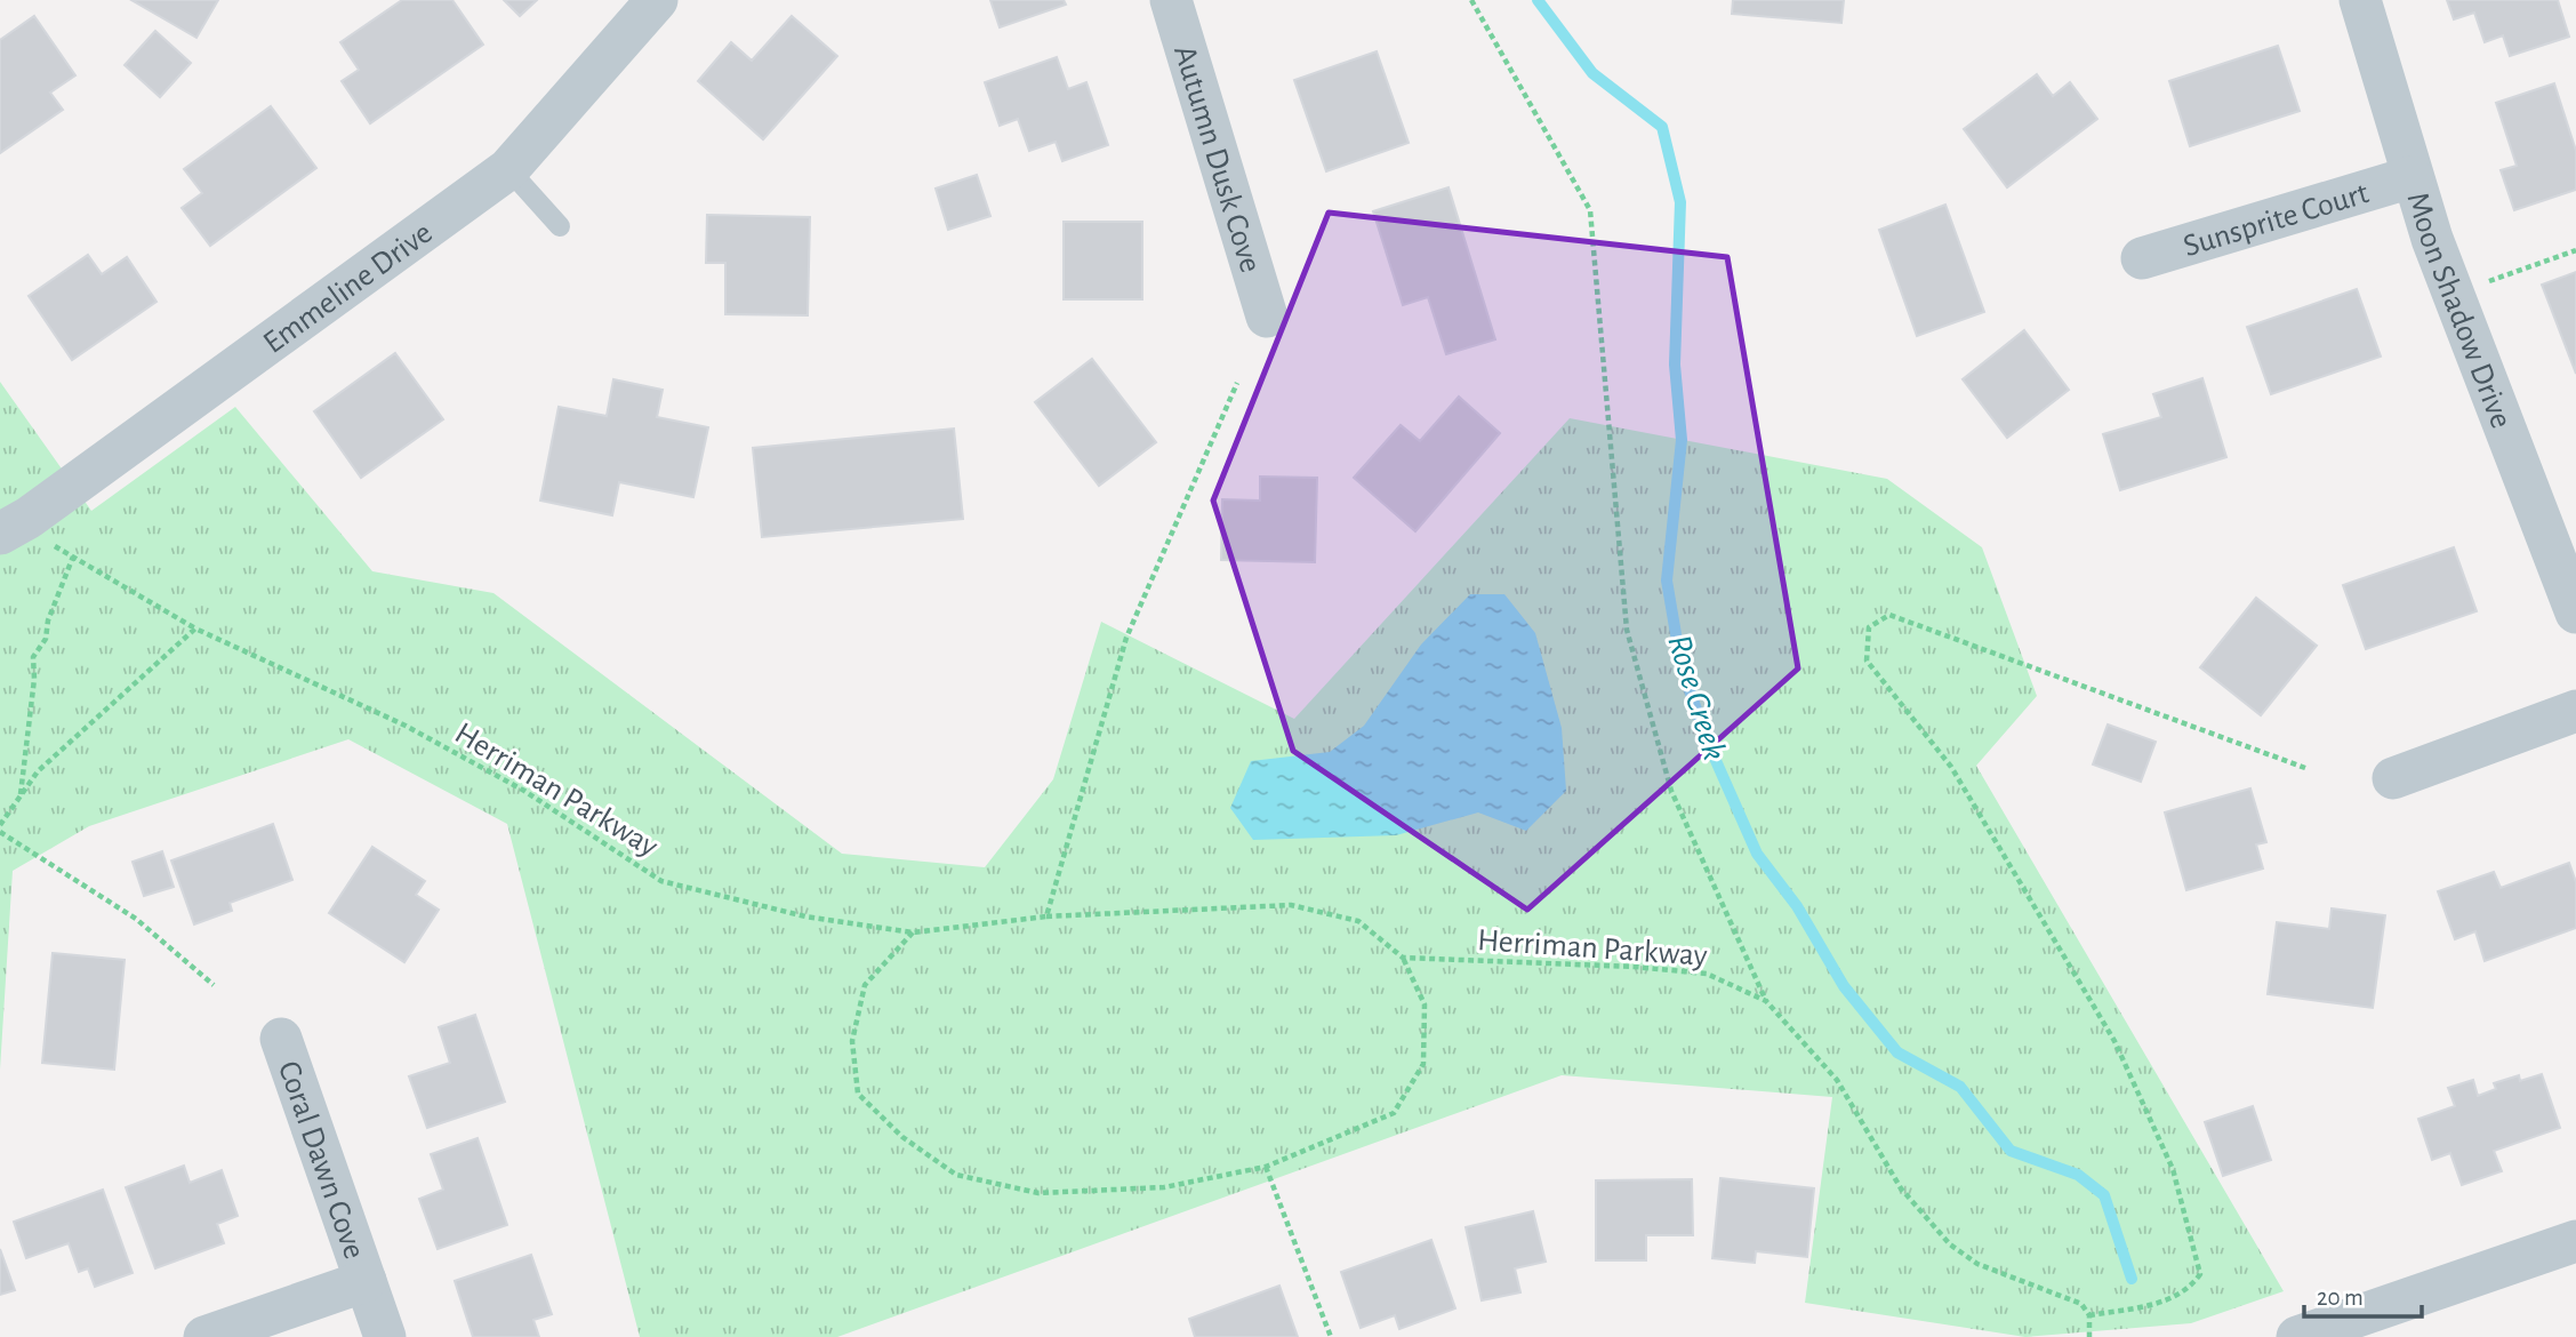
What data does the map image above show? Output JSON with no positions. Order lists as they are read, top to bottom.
{
  "streets": {
    "street": [
      "Autumn Dusk Cove",
      "Sunsprite Court",
      "Emmeline Drive",
      "Moon Shadow Drive",
      "Coral Dawn Cove"
    ],
    "path": ["Herriman Parkway"]
  },
  "crossings": [
    ["Sunsprite Court", "Moon Shadow Drive"]
  ],
  "water": ["Rose Creek"],
  "scale_bar": "20 m"
}
